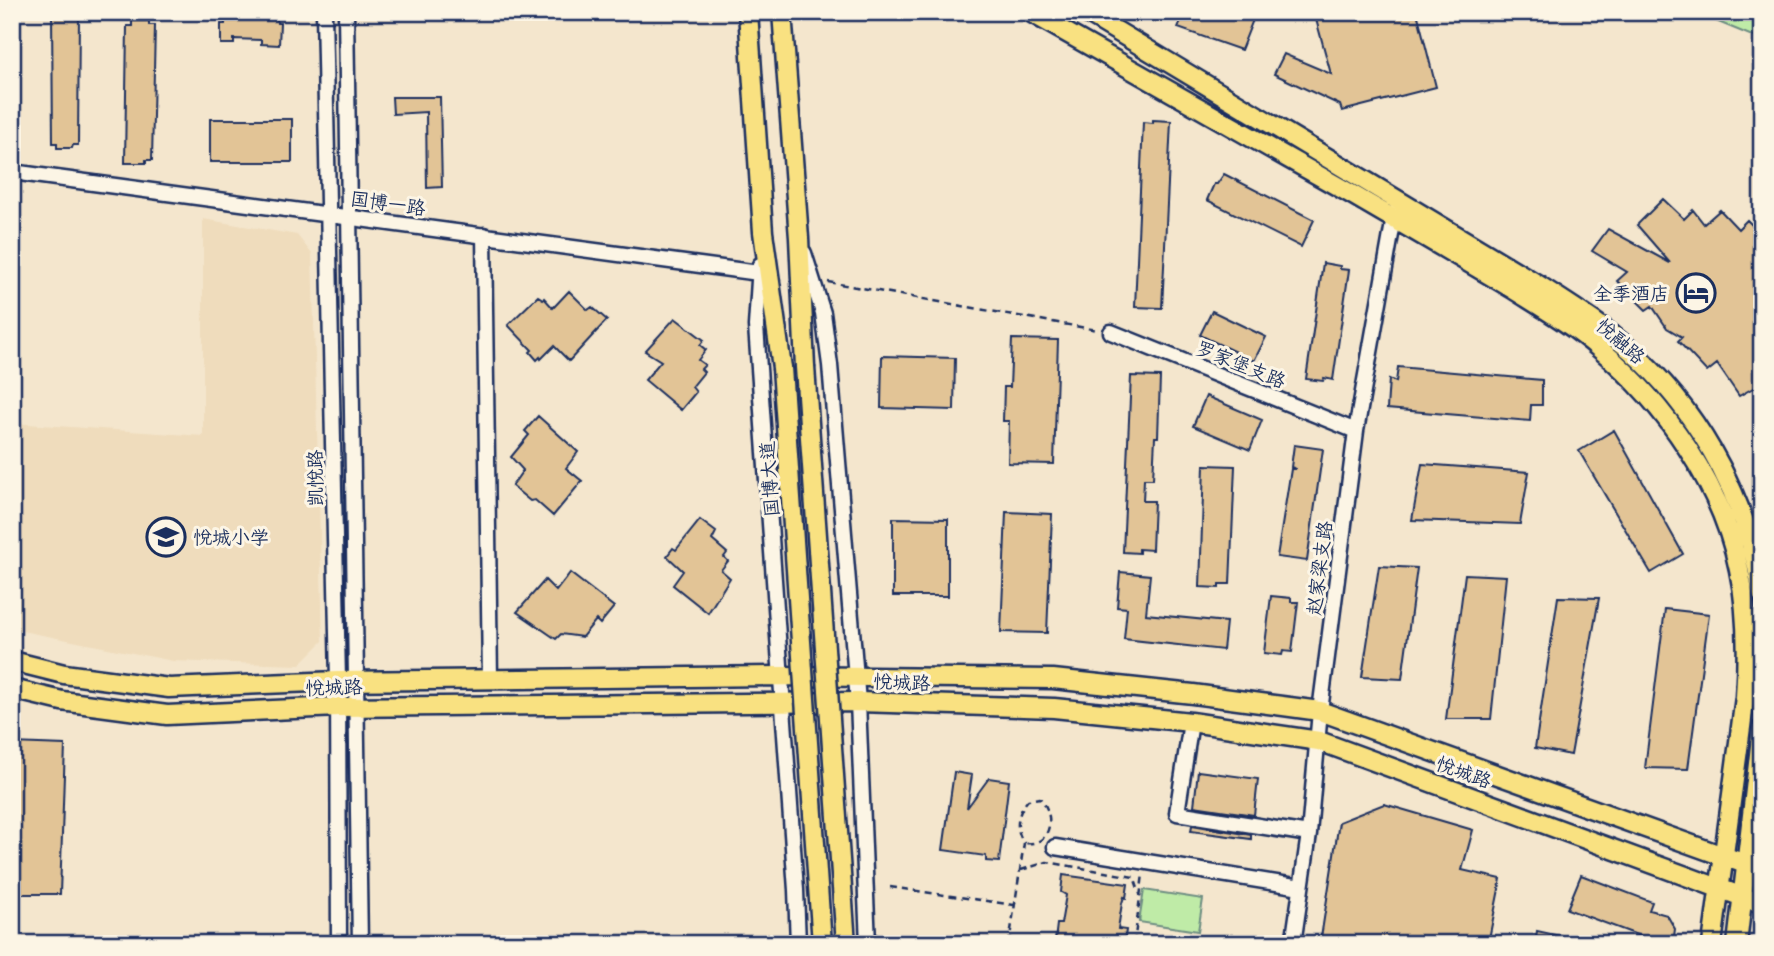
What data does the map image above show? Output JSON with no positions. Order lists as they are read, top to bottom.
{
  "streets": {
    "main road": ["悦融路", "国博大道", "悦城路"],
    "street": [
      "国博一路",
      "罗家堡支路",
      "凯悦路",
      "赵家梁支路"
    ]
  },
  "crossings": [
    ["国博一路", "凯悦路"],
    ["悦融路", "赵家梁支路"],
    ["悦融路", "悦城路"],
    ["罗家堡支路", "赵家梁支路"],
    ["凯悦路", "悦城路"],
    ["赵家梁支路", "悦城路"]
  ],
  "places": {
    "hotel": ["全季酒店"],
    "school or university": ["悦城小学"]
  }
}
